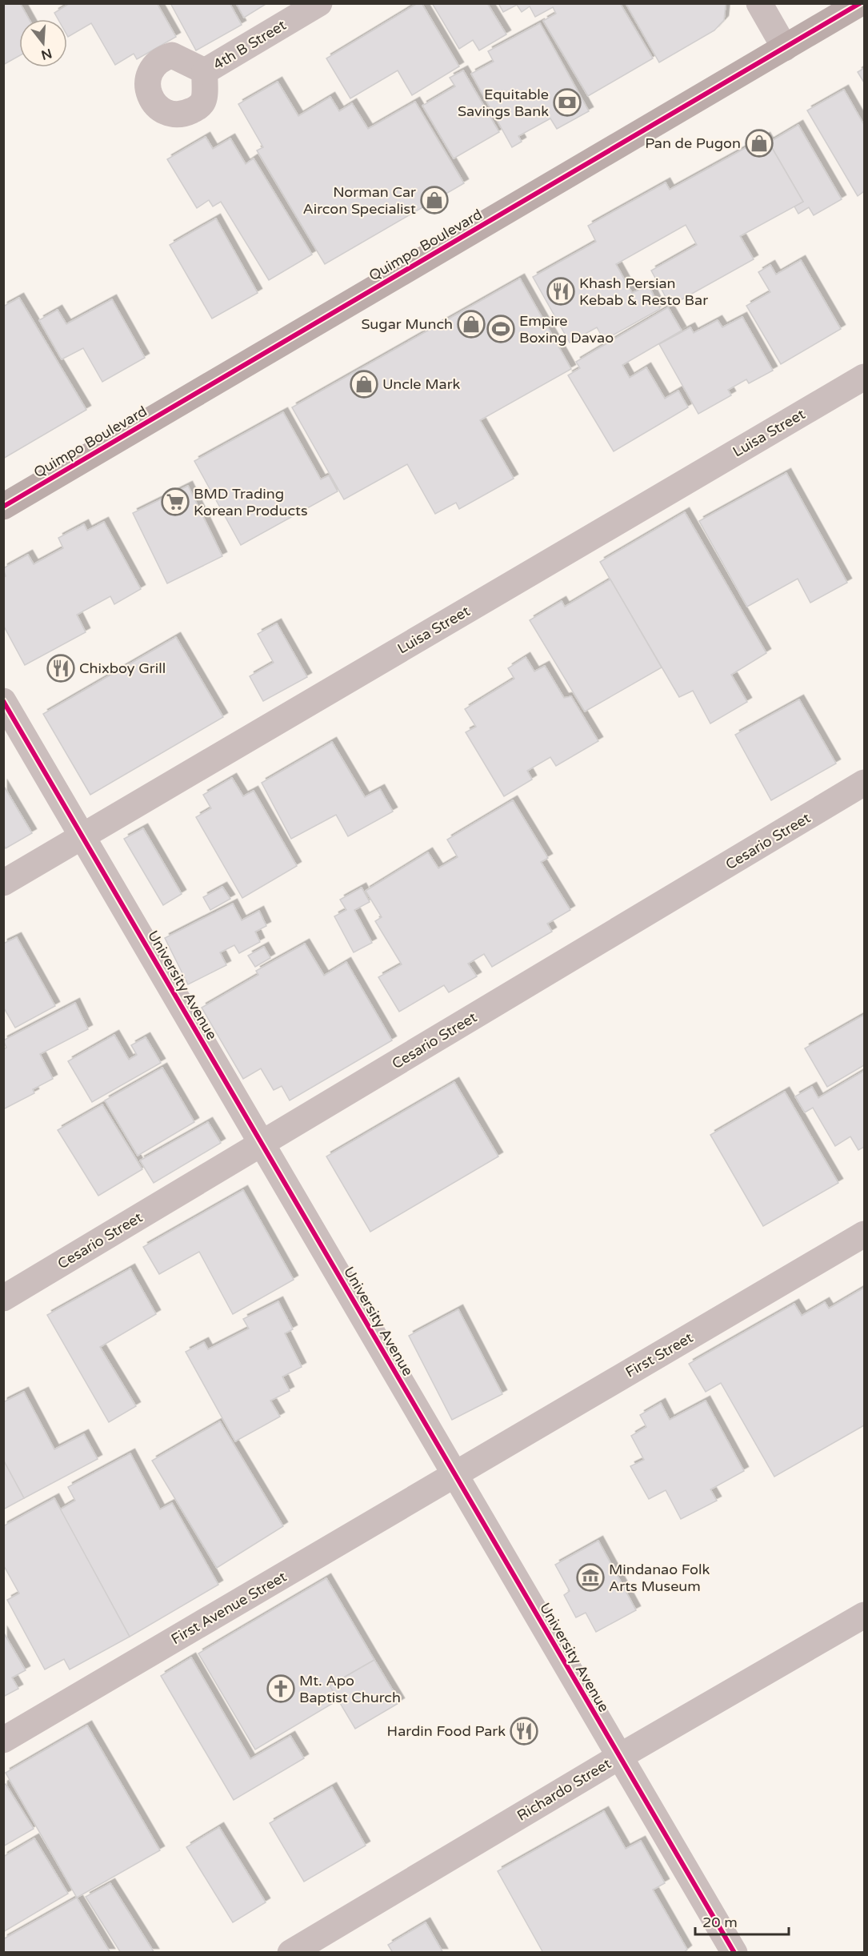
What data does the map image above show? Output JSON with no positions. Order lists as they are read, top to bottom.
{
  "streets": {
    "main road": ["Quimpo Boulevard"],
    "street": [
      "4th B Street",
      "Luisa Street",
      "Cesario Street",
      "University Avenue",
      "First Street",
      "First Avenue Street",
      "Richardo Street"
    ]
  },
  "crossings": [
    ["Luisa Street", "University Avenue"],
    ["Cesario Street", "University Avenue"],
    ["University Avenue", "First Street"],
    ["University Avenue", "First Avenue Street"],
    ["University Avenue", "Richardo Street"],
    ["First Street", "First Avenue Street"]
  ],
  "places": {
    "bank": ["Equitable Savings Bank"],
    "shop": [
      "Pan de Pugon",
      "Norman Car Aircon Specialist",
      "Sugar Munch",
      "Uncle Mark"
    ],
    "restaurant": ["Khash Persian Kebab & Resto Bar", "Chixboy Grill", "Hardin Food Park"],
    "sports": ["Empire Boxing Davao"],
    "supermarket": ["BMD Trading Korean Products"],
    "museum": ["Mindanao Folk Arts Museum"],
    "church": ["Mt. Apo Baptist Church"]
  },
  "scale_bar": "20 m",
  "north": "bottom"
}
